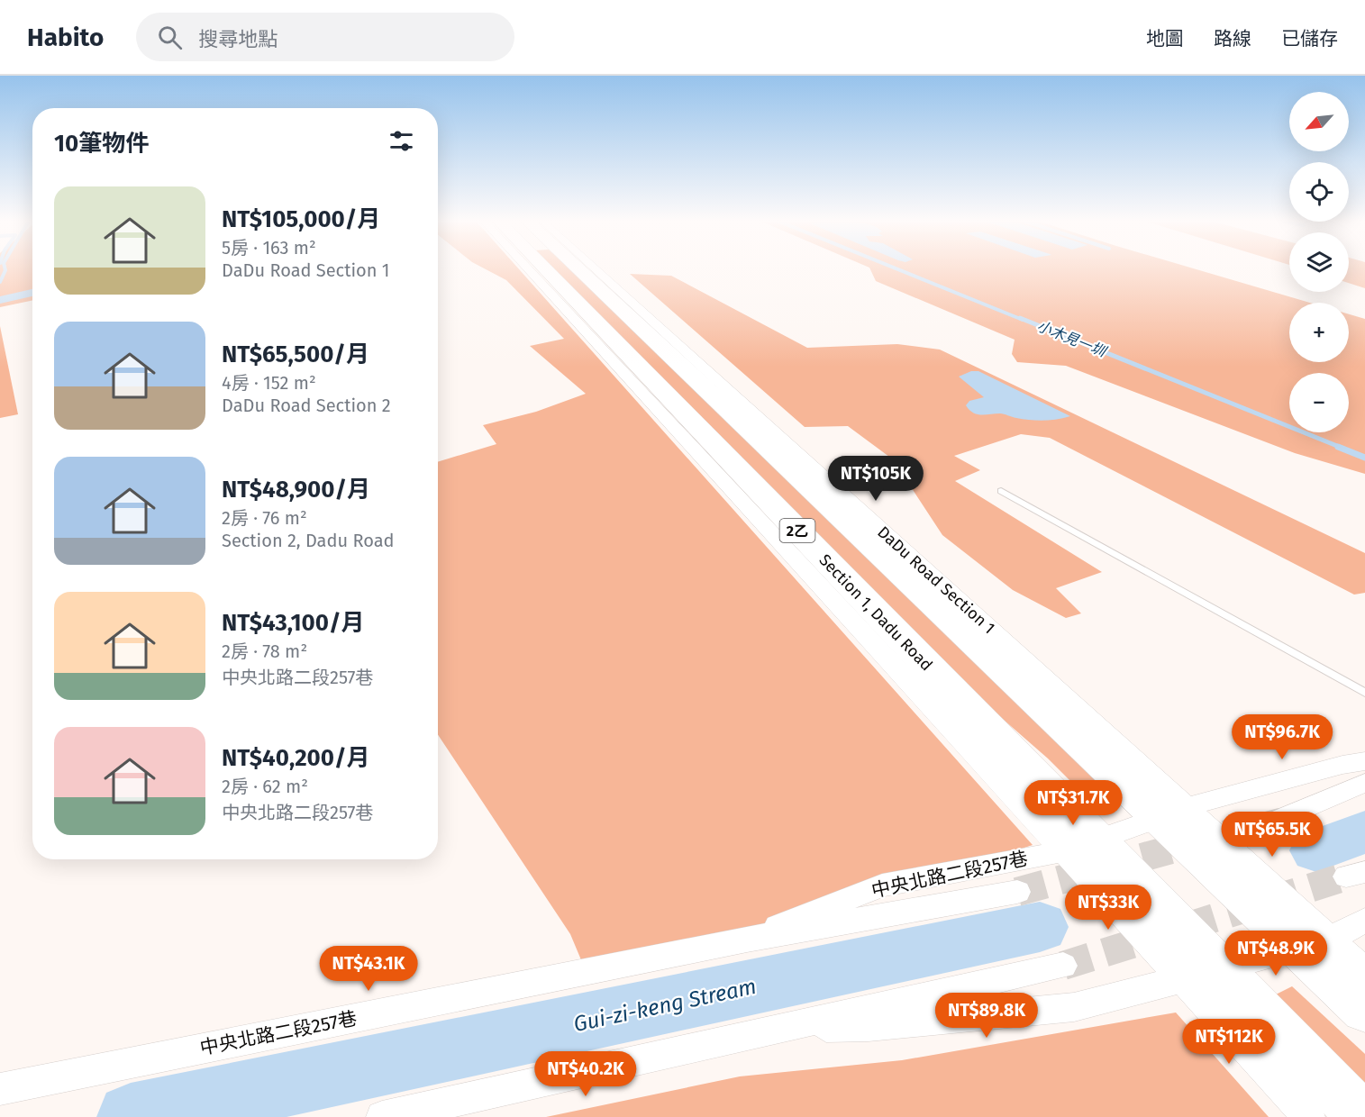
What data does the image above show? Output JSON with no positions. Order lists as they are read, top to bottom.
{
  "streets": {
    "main road": ["2乙", "DaDu Road Section 1", "Section 1, Dadu Road"],
    "street": ["中央北路二段257巷"]
  },
  "crossings": [
    ["2乙", "DaDu Road Section 1"],
    ["2乙", "Section 1, Dadu Road"],
    ["2乙", "中央北路二段257巷"],
    ["DaDu Road Section 1", "中央北路二段257巷"],
    ["Section 1, Dadu Road", "中央北路二段257巷"]
  ],
  "water": ["小木見一圳", "Gui-zi-keng Stream"],
  "north": "bottom left",
  "page": {
    "header": "Habito",
    "search": "搜尋地點",
    "nav": ["地圖", "路線", "已儲存"],
    "map_buttons": ["+", "−"],
    "heading": "10筆物件",
    "list": [
      {
        "name": "NT$105,000/月",
        "note": "5房 · 163 m² · DaDu Road Section 1"
      },
      {
        "name": "NT$65,500/月",
        "note": "4房 · 152 m² · DaDu Road Section 2"
      },
      {
        "name": "NT$48,900/月",
        "note": "2房 · 76 m² · Section 2, Dadu Road"
      },
      {
        "name": "NT$43,100/月",
        "note": "2房 · 78 m² · 中央北路二段257巷"
      },
      {
        "name": "NT$40,200/月",
        "note": "2房 · 62 m² · 中央北路二段257巷"
      }
    ],
    "price": [
      "NT$105K",
      "NT$96.7K",
      "NT$31.7K",
      "NT$65.5K",
      "NT$33K",
      "NT$48.9K",
      "NT$43.1K",
      "NT$89.8K",
      "NT$112K",
      "NT$40.2K"
    ]
  }
}
